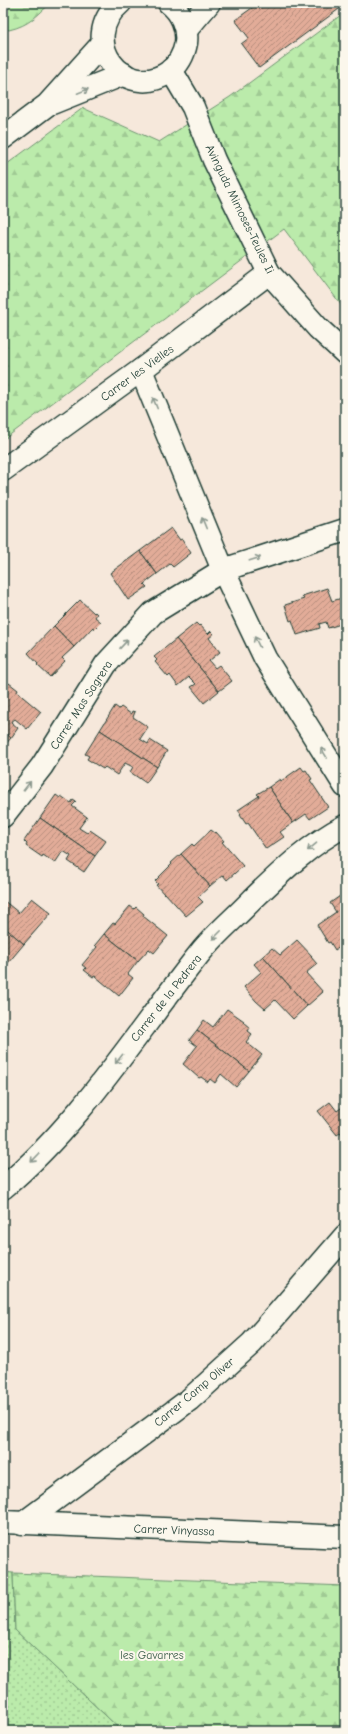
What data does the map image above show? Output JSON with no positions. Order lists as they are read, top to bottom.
{
  "streets": {
    "street": [
      "Avinguda Mimoses-Teules Ii",
      "Carrer les Vielles",
      "Carrer Mas Sagrera",
      "Carrer de la Pedrera",
      "Carrer Camp Oliver",
      "Carrer Vinyassa"
    ]
  },
  "crossings": [
    ["Avinguda Mimoses-Teules Ii", "Carrer les Vielles"],
    ["Carrer Camp Oliver", "Carrer Vinyassa"]
  ],
  "one_way": ["Carrer Mas Sagrera", "Carrer de la Pedrera"],
  "parks": ["les Gavarres"]
}
